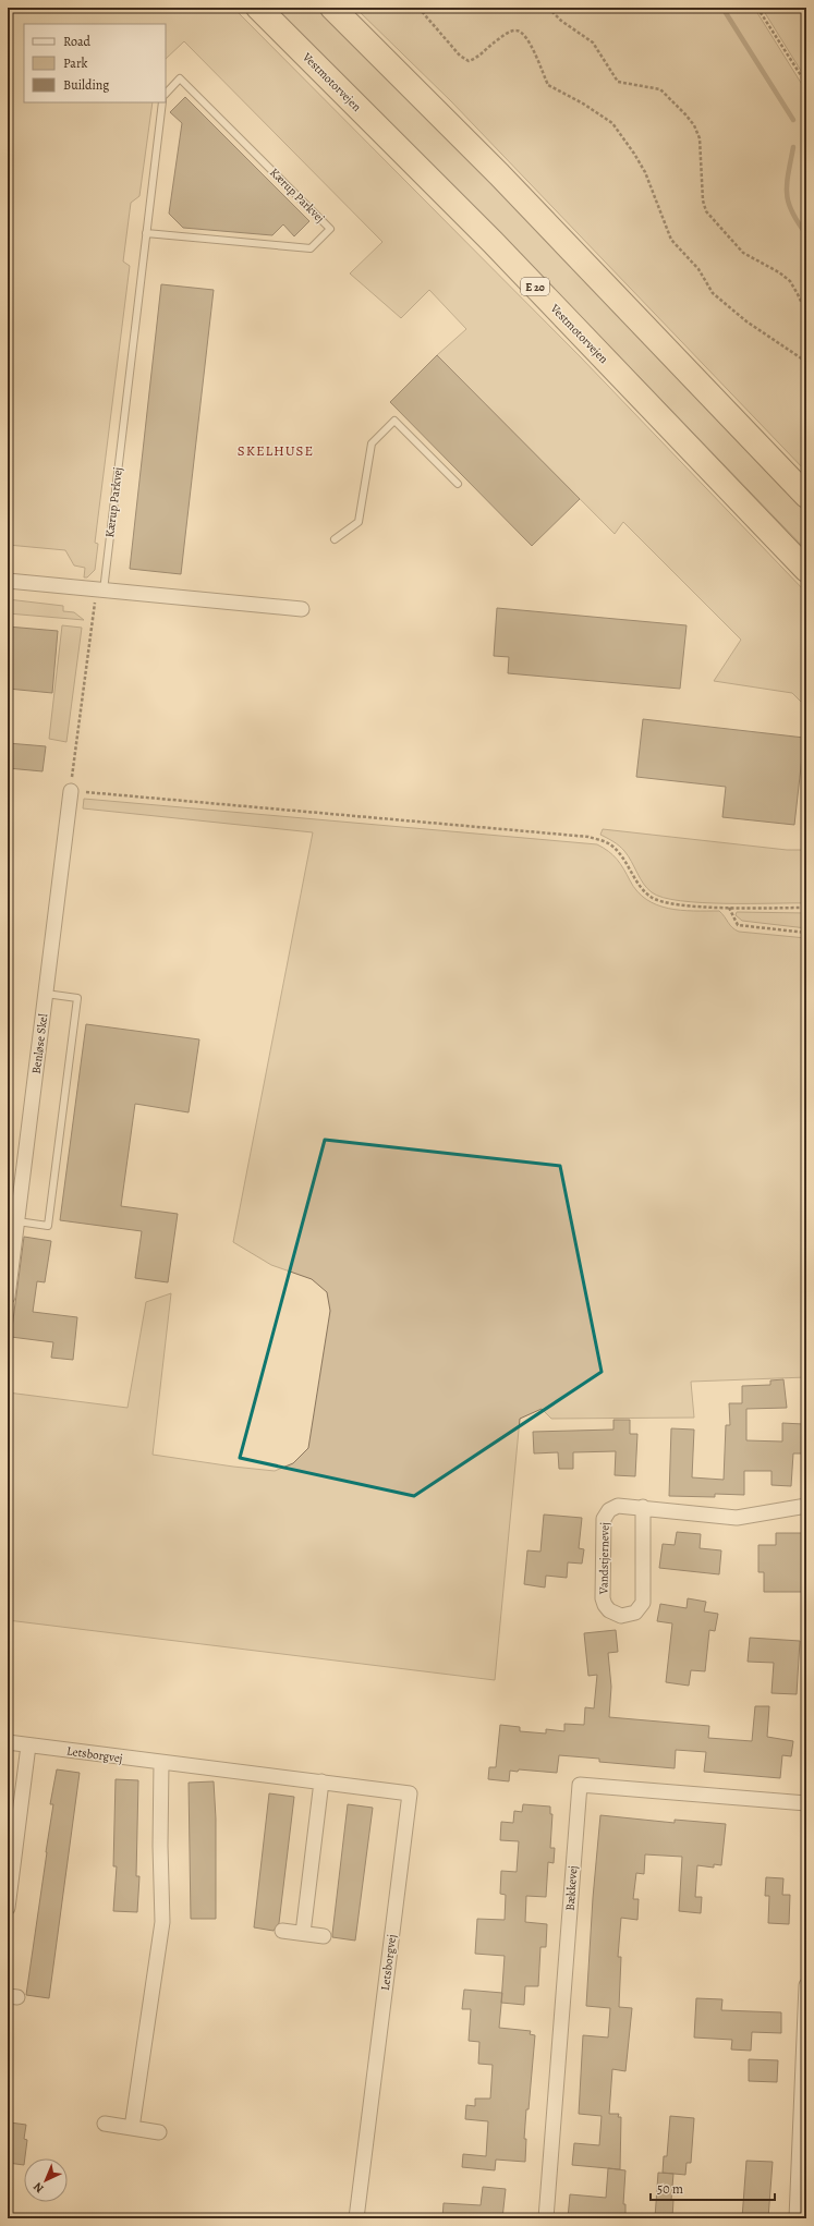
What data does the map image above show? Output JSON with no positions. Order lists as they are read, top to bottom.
{
  "streets": {
    "highway": ["Vestmotorvejen", "E 20"],
    "street": [
      "Benløse Skel",
      "Vandstjernevej",
      "Letsborgvej",
      "Bækkevej"
    ],
    "lane": ["Kærup Parkvej"]
  },
  "districts": ["SKELHUSE"],
  "legend": ["Road", "Park", "Building"],
  "scale_bar": "50 m",
  "north": "bottom left"
}
